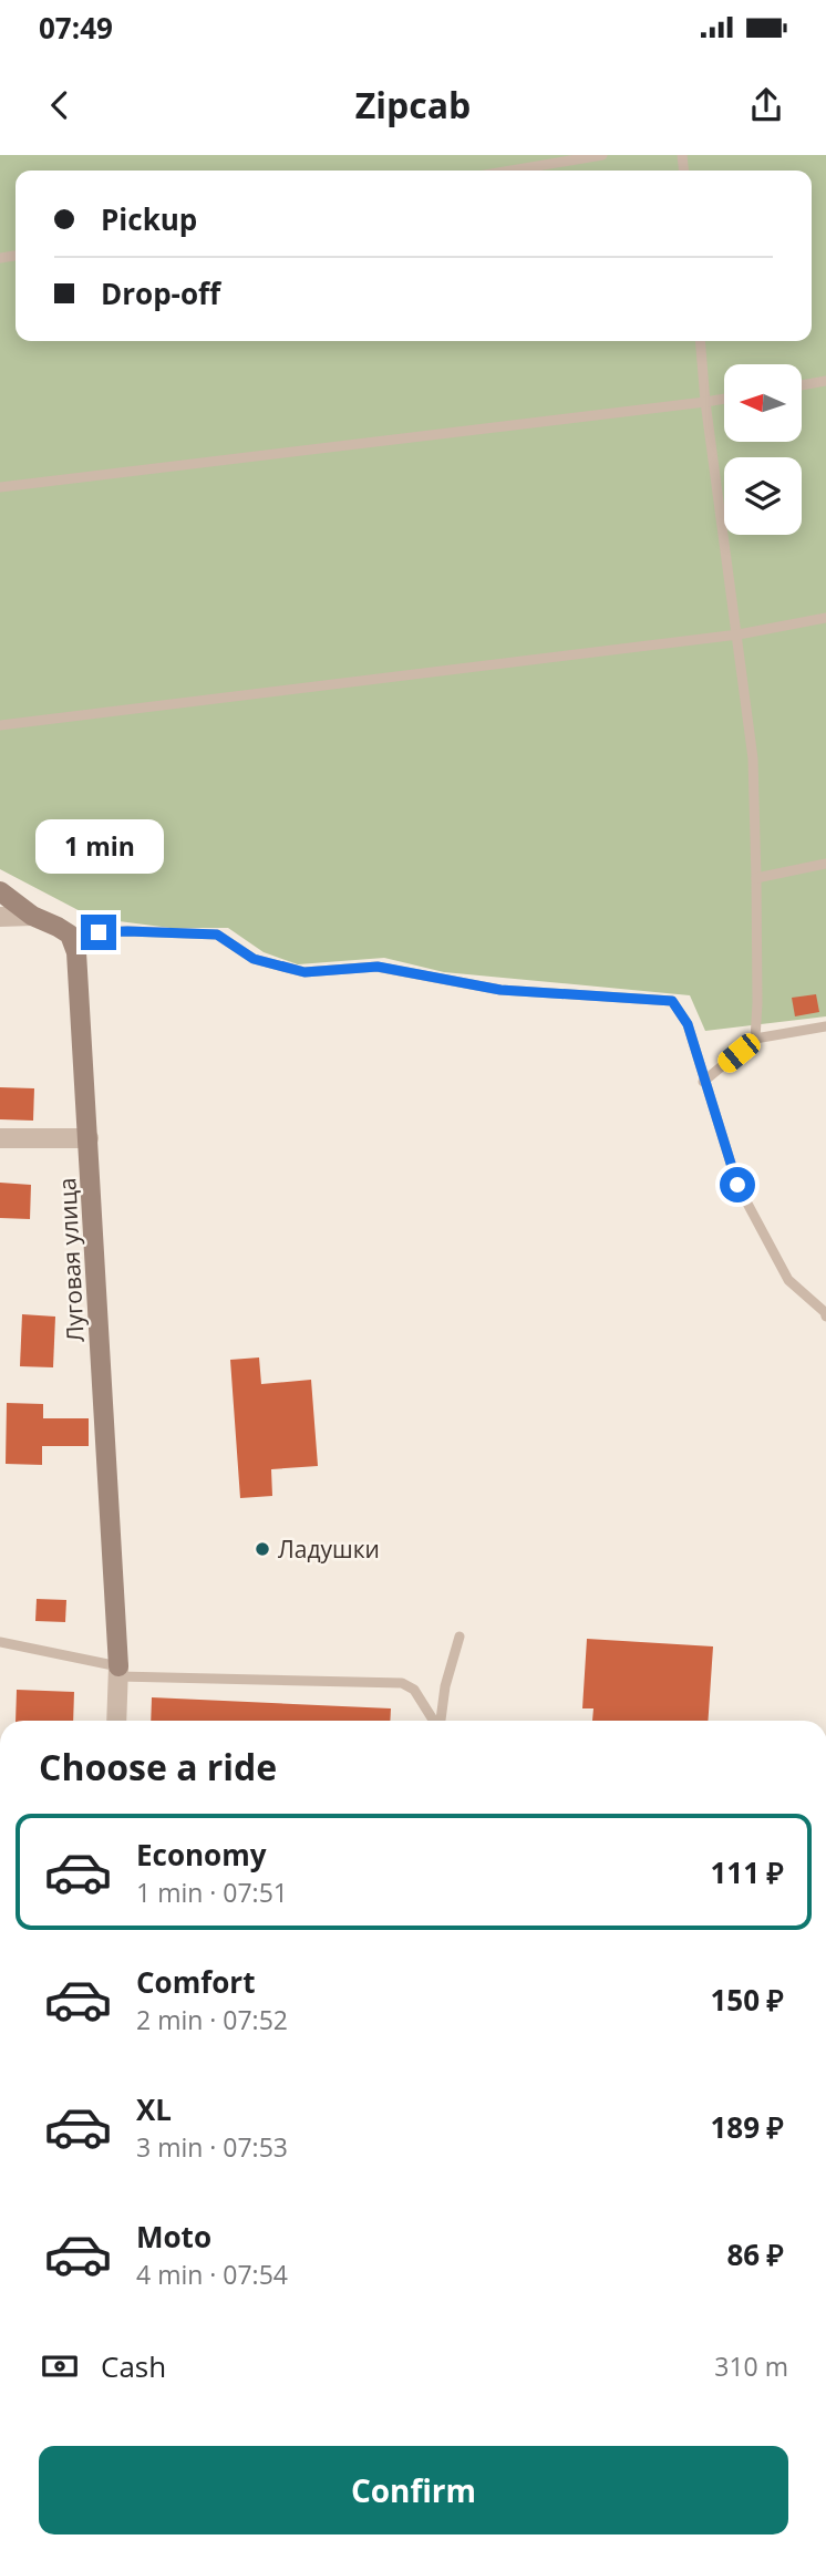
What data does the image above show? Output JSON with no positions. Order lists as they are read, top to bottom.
{
  "streets": {
    "street": ["Луговая улица"]
  },
  "places": ["Ладушки"],
  "north": "left",
  "page": {
    "status": "07:49",
    "header": "Zipcab",
    "banner": ["Pickup", "Drop-off"],
    "bubble": "1 min",
    "heading": "Choose a ride",
    "list": [
      {
        "name": "Economy",
        "note": "1 min · 07:51",
        "value": "111 ₽"
      },
      {
        "name": "Comfort",
        "note": "2 min · 07:52",
        "value": "150 ₽"
      },
      {
        "name": "XL",
        "note": "3 min · 07:53",
        "value": "189 ₽"
      },
      {
        "name": "Moto",
        "note": "4 min · 07:54",
        "value": "86 ₽"
      }
    ],
    "pay": ["Cash", "310 m"],
    "buttons": "Confirm"
  }
}
